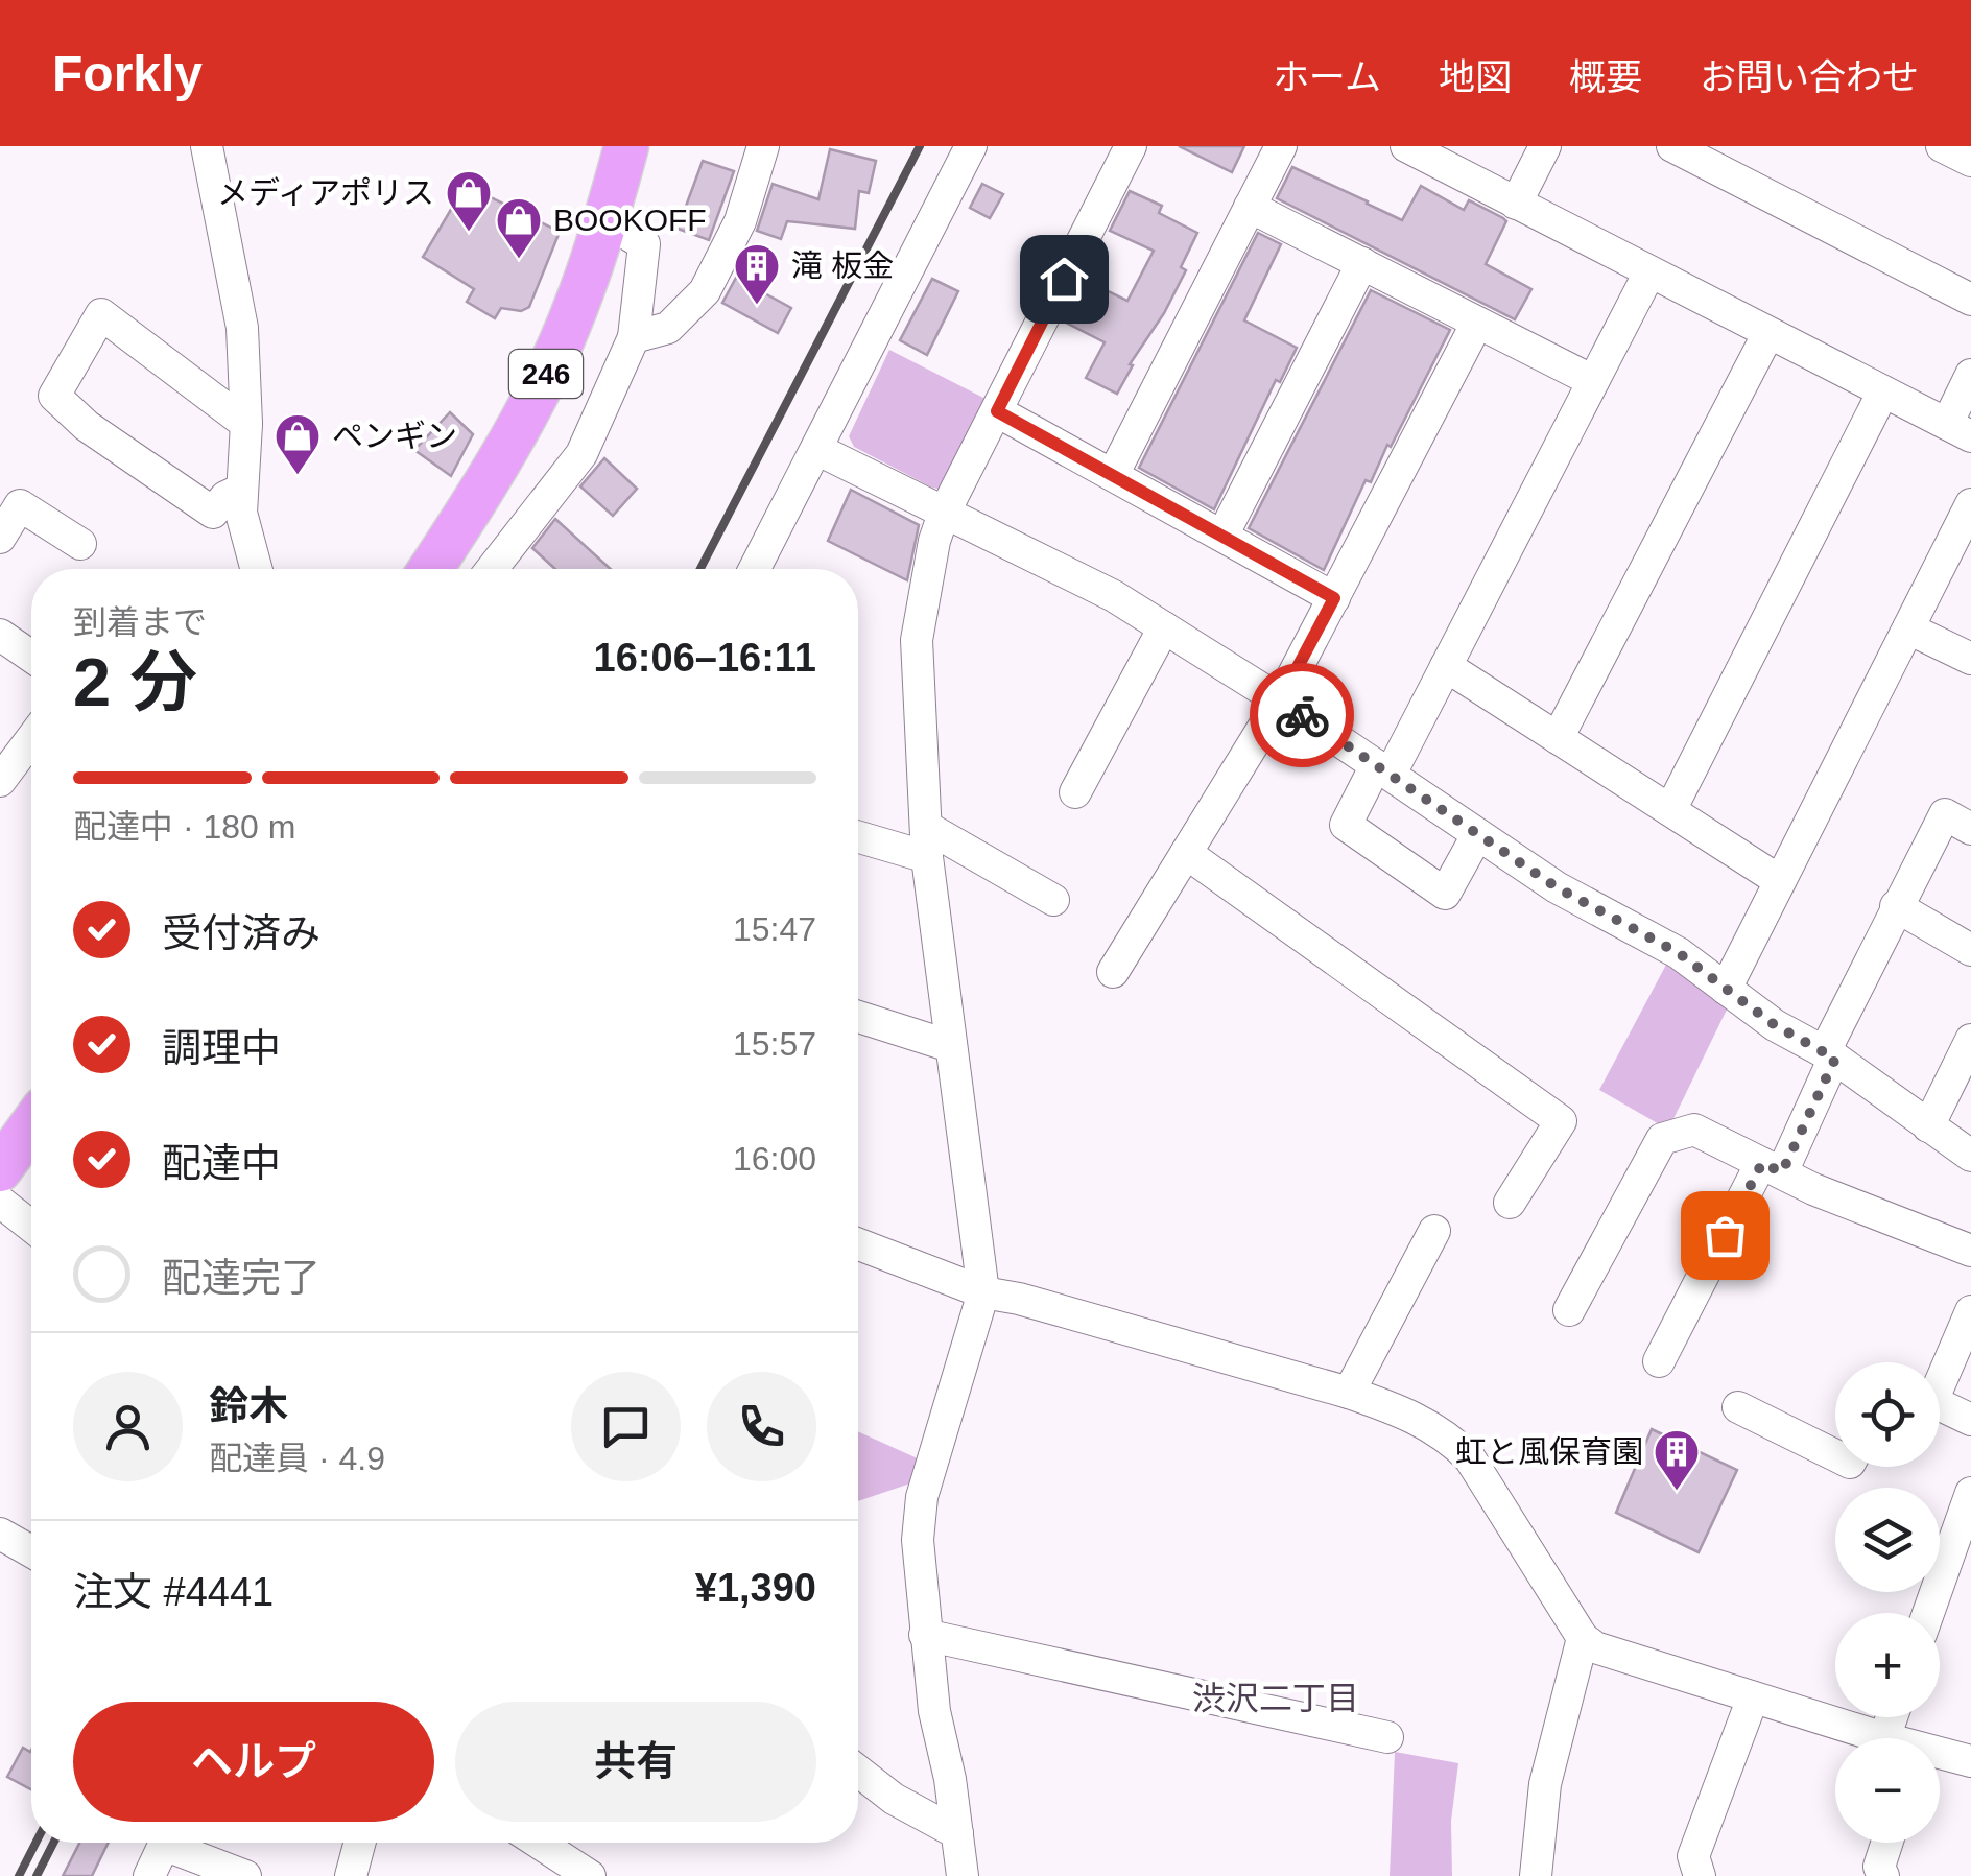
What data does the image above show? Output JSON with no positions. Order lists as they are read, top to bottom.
{
  "streets": {
    "highway": ["246"]
  },
  "districts": ["渋沢二丁目"],
  "places": {
    "shop": ["メディアポリス", "BOOKOFF", "ペンギン"],
    "building": ["滝 板金", "虹と風保育園"]
  },
  "page": {
    "header": "Forkly",
    "nav": [
      "ホーム",
      "地図",
      "概要",
      "お問い合わせ"
    ],
    "heading": ["2 分", "到着まで", "16:06–16:11"],
    "panel": [
      "鈴木",
      "配達員 · 4.9",
      "注文 #4441",
      "¥1,390"
    ],
    "bar": "配達中 · 180 m",
    "list": [
      ["受付済み", "15:47"],
      ["調理中", "15:57"],
      ["配達中", "16:00"],
      "配達完了"
    ],
    "map_buttons": ["+", "−"],
    "buttons": ["ヘルプ", "共有"]
  }
}
